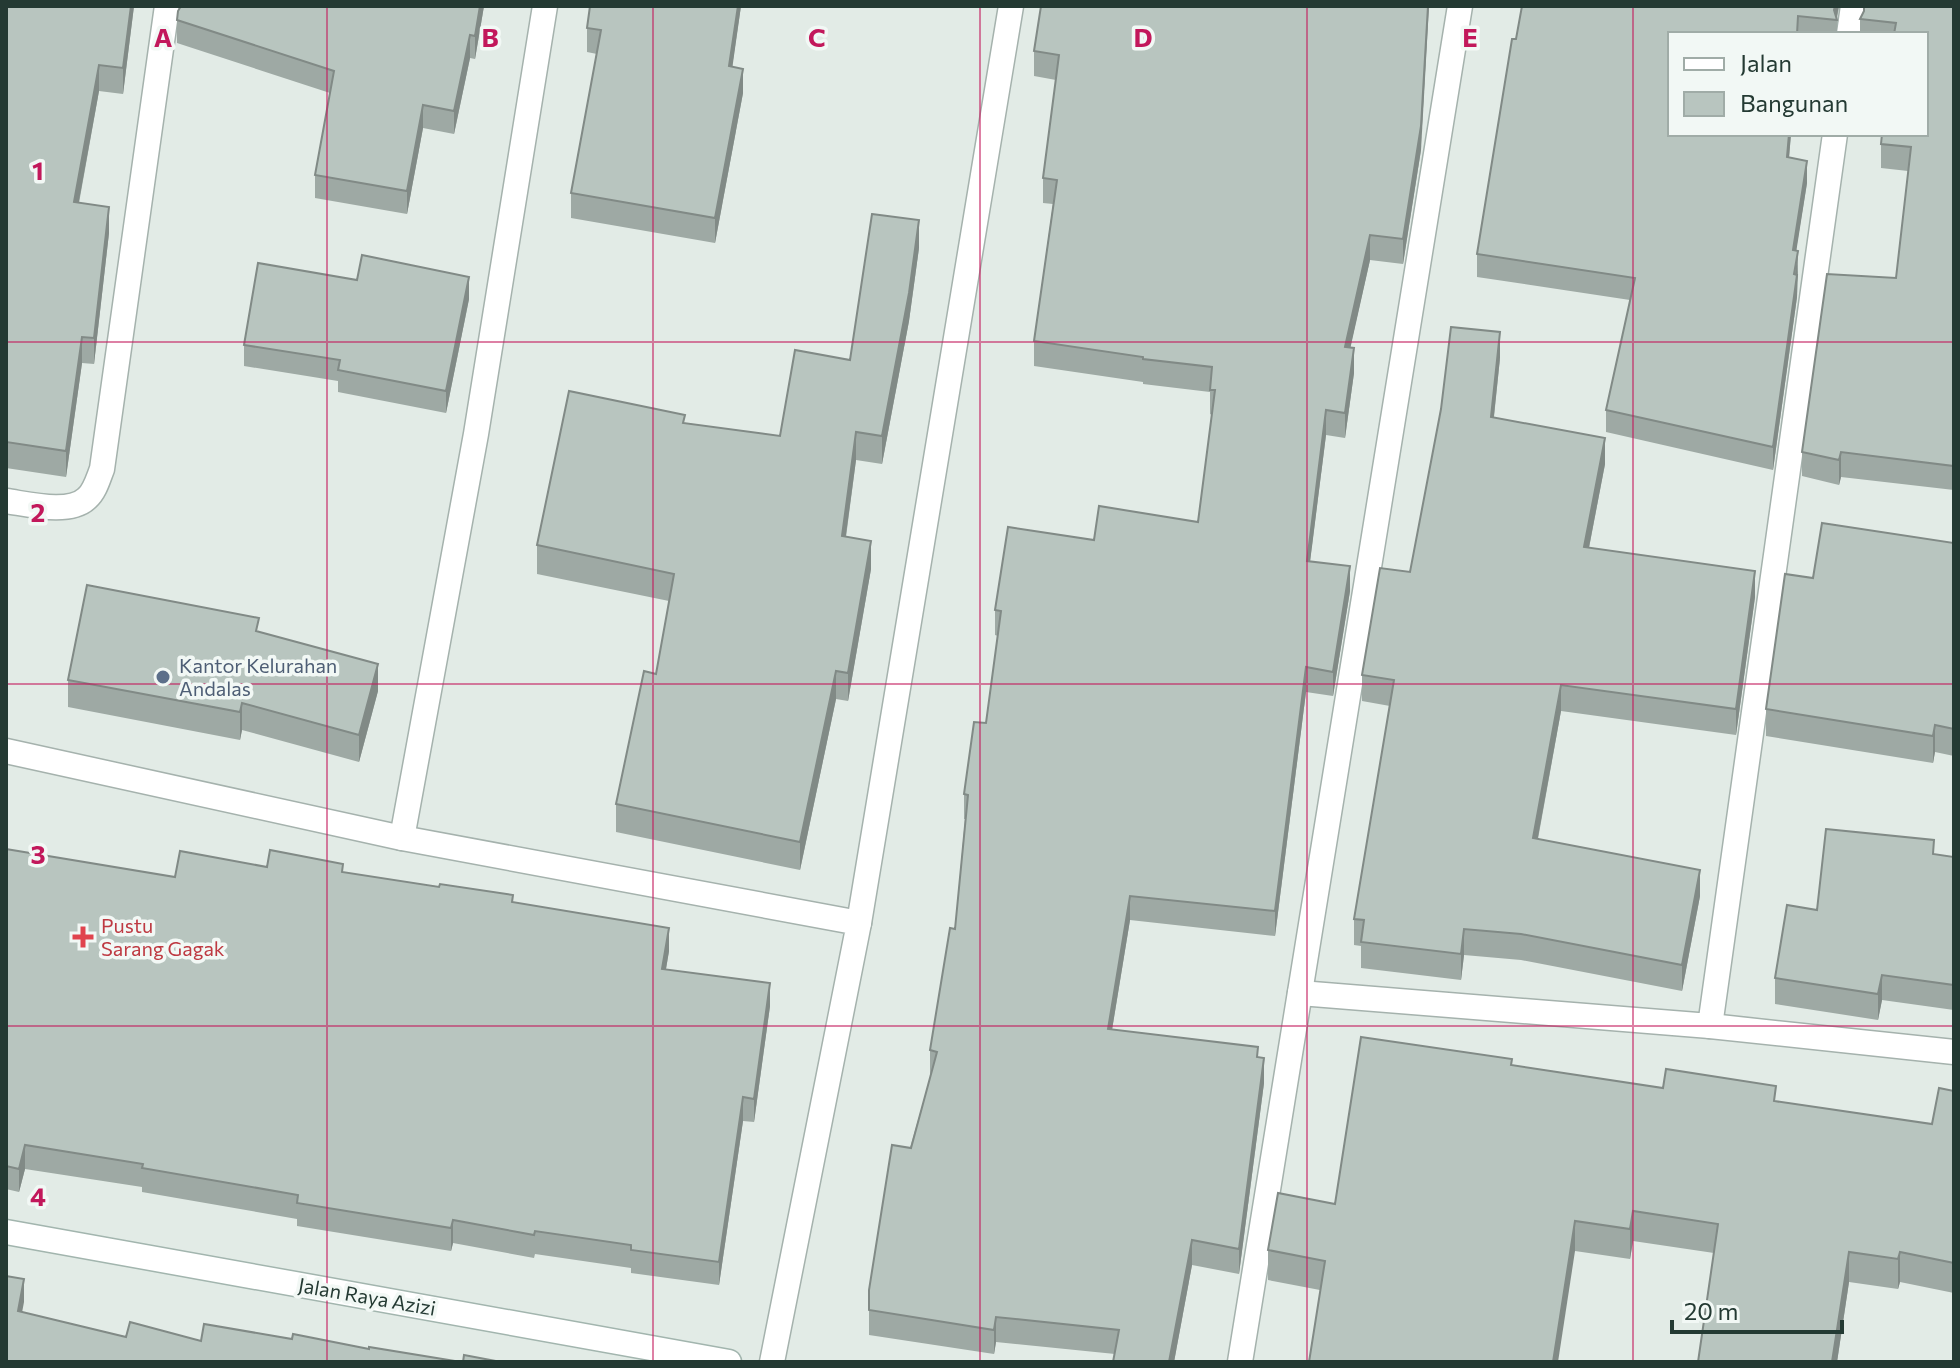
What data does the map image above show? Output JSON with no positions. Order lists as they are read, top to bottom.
{
  "streets": {
    "street": ["Jalan Raya Azizi"]
  },
  "places": {
    "other": ["Kantor Kelurahan Andalas"],
    "health": ["Pustu Sarang Gagak"]
  },
  "legend": ["Jalan", "Bangunan"],
  "scale_bar": "20 m",
  "grid": {
    "columns": [
      "A",
      "B",
      "C",
      "D",
      "E"
    ],
    "rows": [
      "1",
      "2",
      "3",
      "4"
    ]
  }
}
